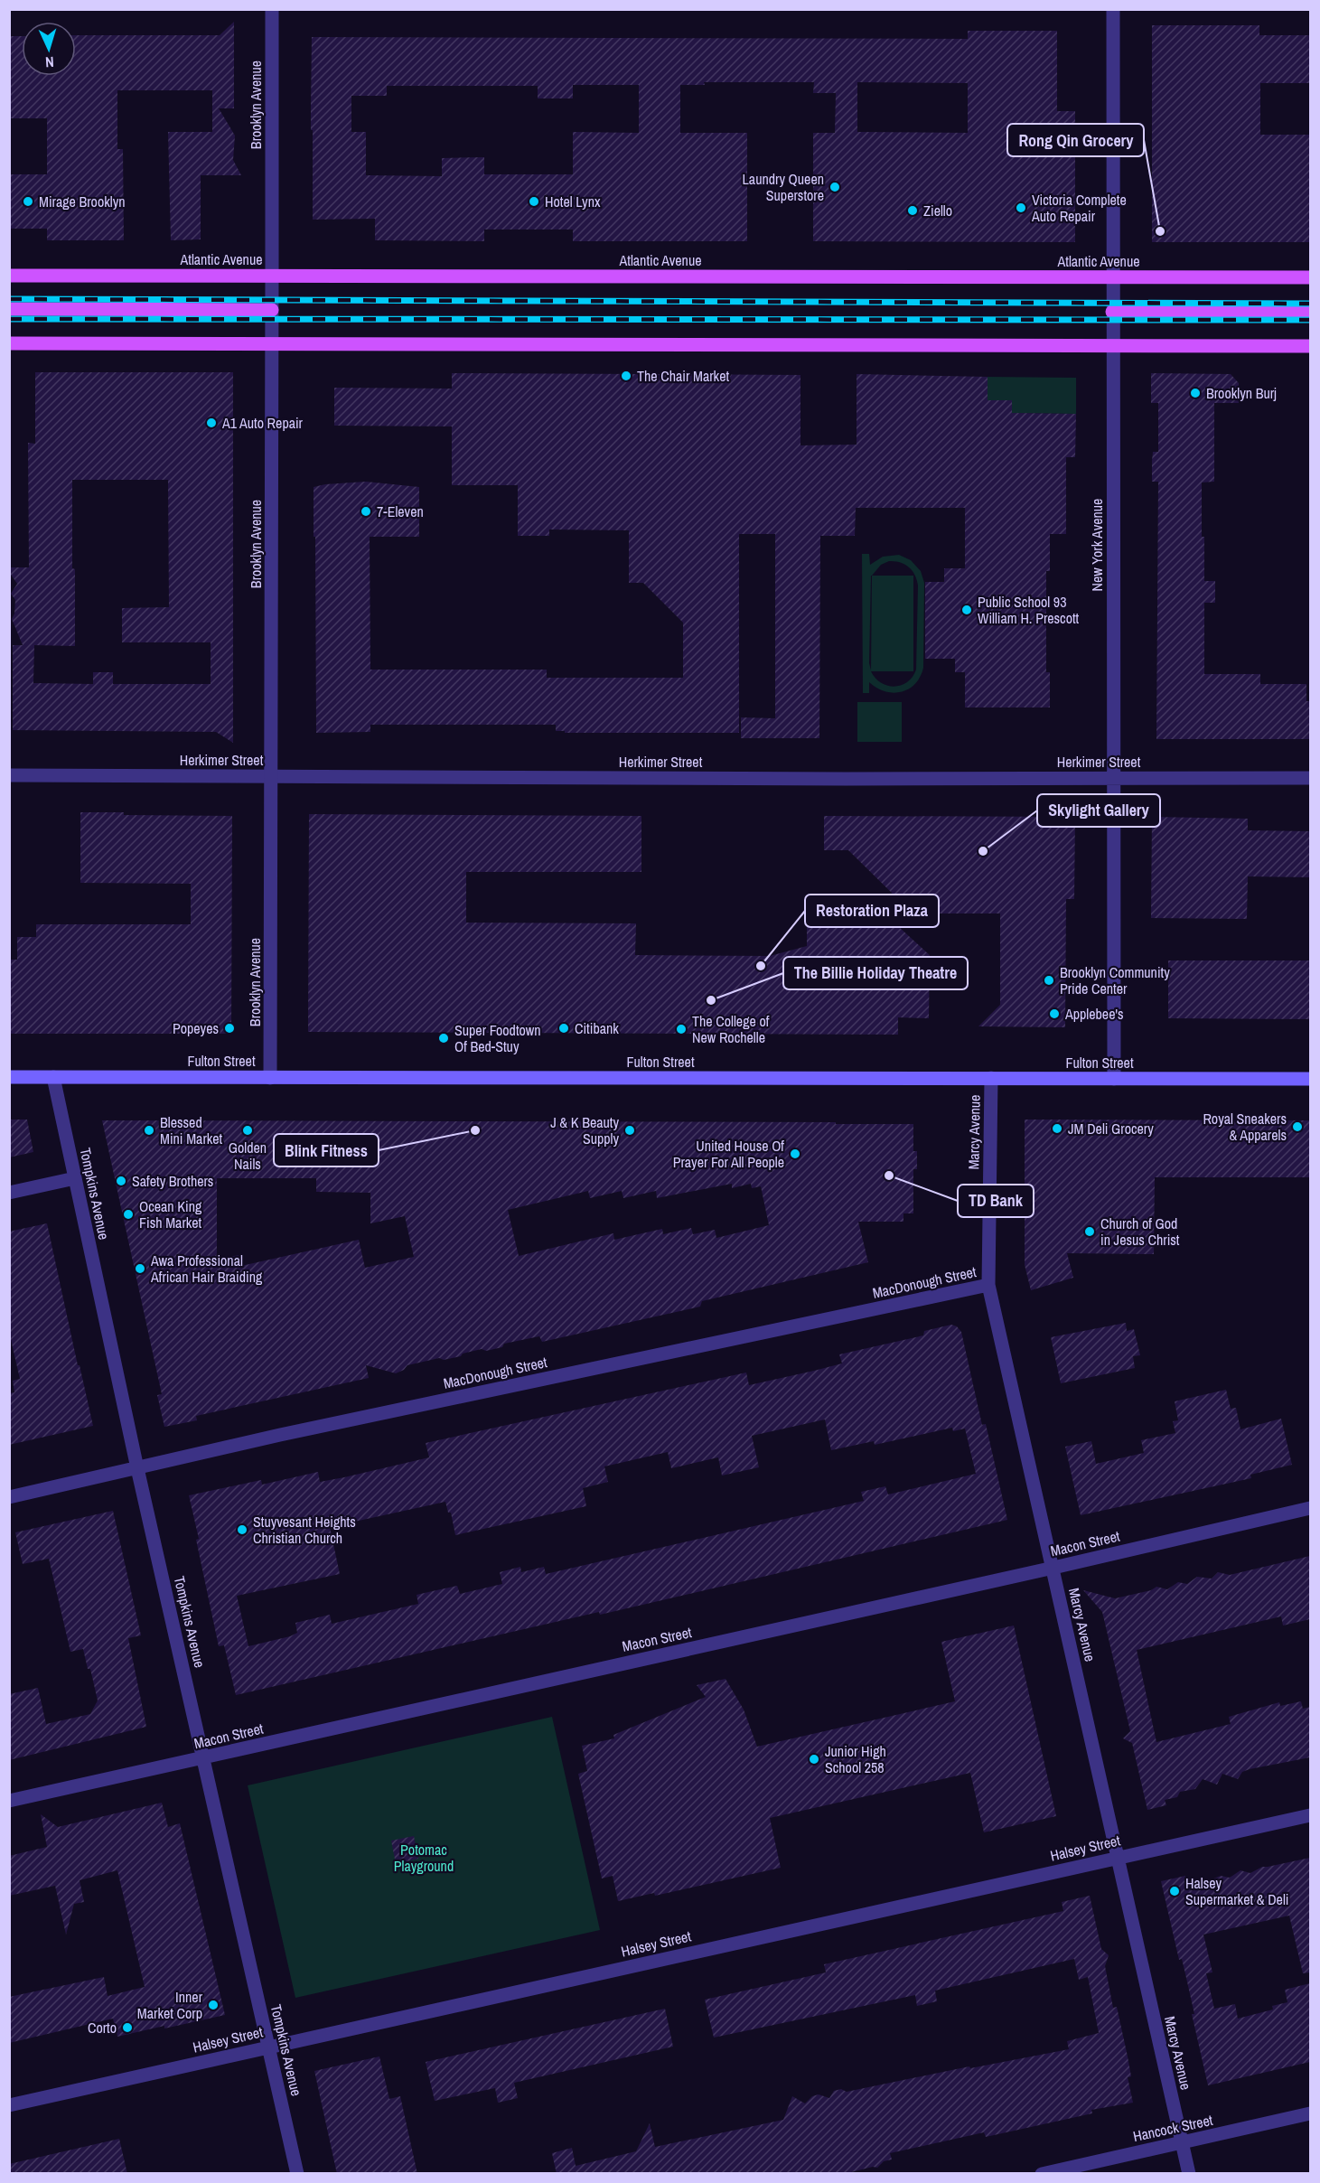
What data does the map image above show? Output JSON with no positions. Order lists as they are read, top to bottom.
{
  "streets": {
    "main road": ["Atlantic Avenue", "Fulton Street"],
    "street": [
      "Brooklyn Avenue",
      "New York Avenue",
      "Herkimer Street",
      "Marcy Avenue",
      "Tompkins Avenue",
      "MacDonough Street",
      "Macon Street",
      "Halsey Street",
      "Hancock Street"
    ]
  },
  "crossings": [
    ["Brooklyn Avenue", "Atlantic Avenue"],
    ["Brooklyn Avenue", "Herkimer Street"],
    ["Brooklyn Avenue", "Fulton Street"],
    ["Atlantic Avenue", "New York Avenue"],
    ["New York Avenue", "Herkimer Street"],
    ["New York Avenue", "Fulton Street"],
    ["Fulton Street", "Marcy Avenue"],
    ["Fulton Street", "Tompkins Avenue"],
    ["Marcy Avenue", "MacDonough Street"],
    ["Marcy Avenue", "Macon Street"],
    ["Marcy Avenue", "Halsey Street"],
    ["Marcy Avenue", "Hancock Street"],
    ["Tompkins Avenue", "MacDonough Street"],
    ["Tompkins Avenue", "Macon Street"],
    ["Tompkins Avenue", "Halsey Street"]
  ],
  "parks": ["Potomac Playground"],
  "places": [
    "Laundry Queen Superstore",
    "Mirage Brooklyn",
    "Hotel Lynx",
    "Victoria Complete Auto Repair",
    "Ziello",
    "Rong Qin Grocery",
    "The Chair Market",
    "Brooklyn Burj",
    "A1 Auto Repair",
    "7-Eleven",
    "Public School 93 William H. Prescott",
    "Skylight Gallery",
    "Restoration Plaza",
    "Brooklyn Community Pride Center",
    "The Billie Holiday Theatre",
    "Applebee's",
    "Popeyes",
    "Citibank",
    "The College of New Rochelle",
    "Super Foodtown Of Bed-Stuy",
    "Royal Sneakers & Apparels",
    "JM Deli Grocery",
    "Blessed Mini Market",
    "Golden Nails",
    "Blink Fitness",
    "J & K Beauty Supply",
    "United House Of Prayer For All People",
    "TD Bank",
    "Safety Brothers",
    "Ocean King Fish Market",
    "Church of God in Jesus Christ",
    "Awa Professional African Hair Braiding",
    "Stuyvesant Heights Christian Church",
    "Junior High School 258",
    "Halsey Supermarket & Deli",
    "Inner Market Corp",
    "Corto"
  ],
  "north": "bottom"
}
